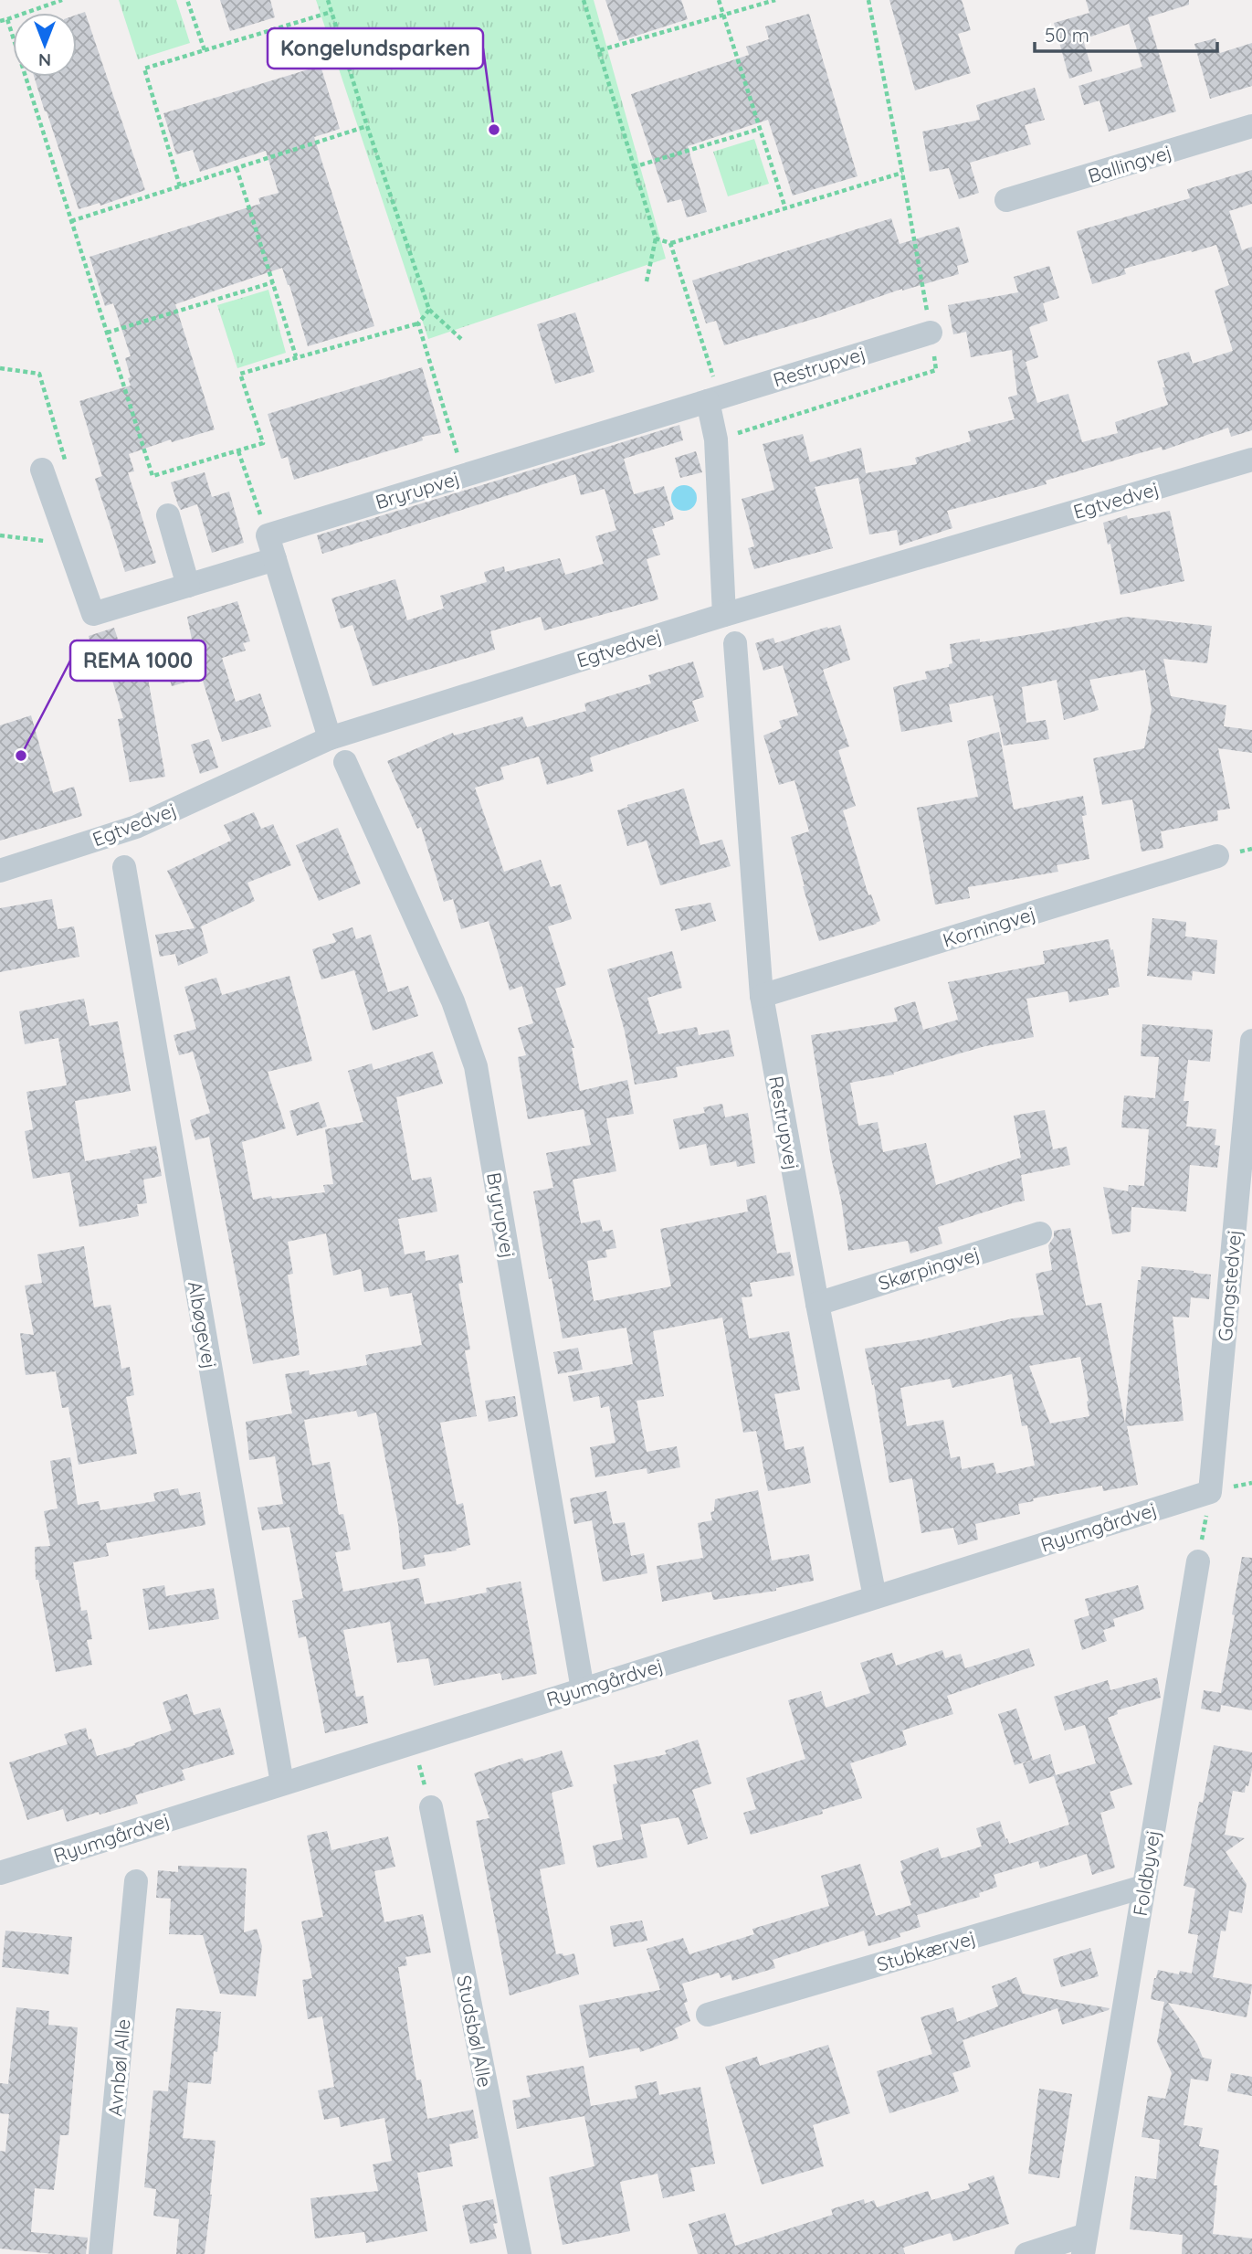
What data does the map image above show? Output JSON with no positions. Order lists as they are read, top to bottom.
{
  "streets": {
    "street": [
      "Ballingvej",
      "Restrupvej",
      "Bryrupvej",
      "Egtvedvej",
      "Korningvej",
      "Skørpingvej",
      "Gangstedvej",
      "Albøgevej",
      "Ryumgårdvej",
      "Foldbyvej",
      "Stubkærvej",
      "Studsbøl Alle",
      "Avnbøl Alle"
    ]
  },
  "crossings": [
    ["Restrupvej", "Bryrupvej"],
    ["Restrupvej", "Korningvej"],
    ["Restrupvej", "Skørpingvej"],
    ["Restrupvej", "Ryumgårdvej"],
    ["Bryrupvej", "Ryumgårdvej"],
    ["Gangstedvej", "Ryumgårdvej"],
    ["Albøgevej", "Ryumgårdvej"],
    ["Foldbyvej", "Stubkærvej"]
  ],
  "places": ["Kongelundsparken", "REMA 1000"],
  "scale_bar": "50 m",
  "north": "bottom"
}
